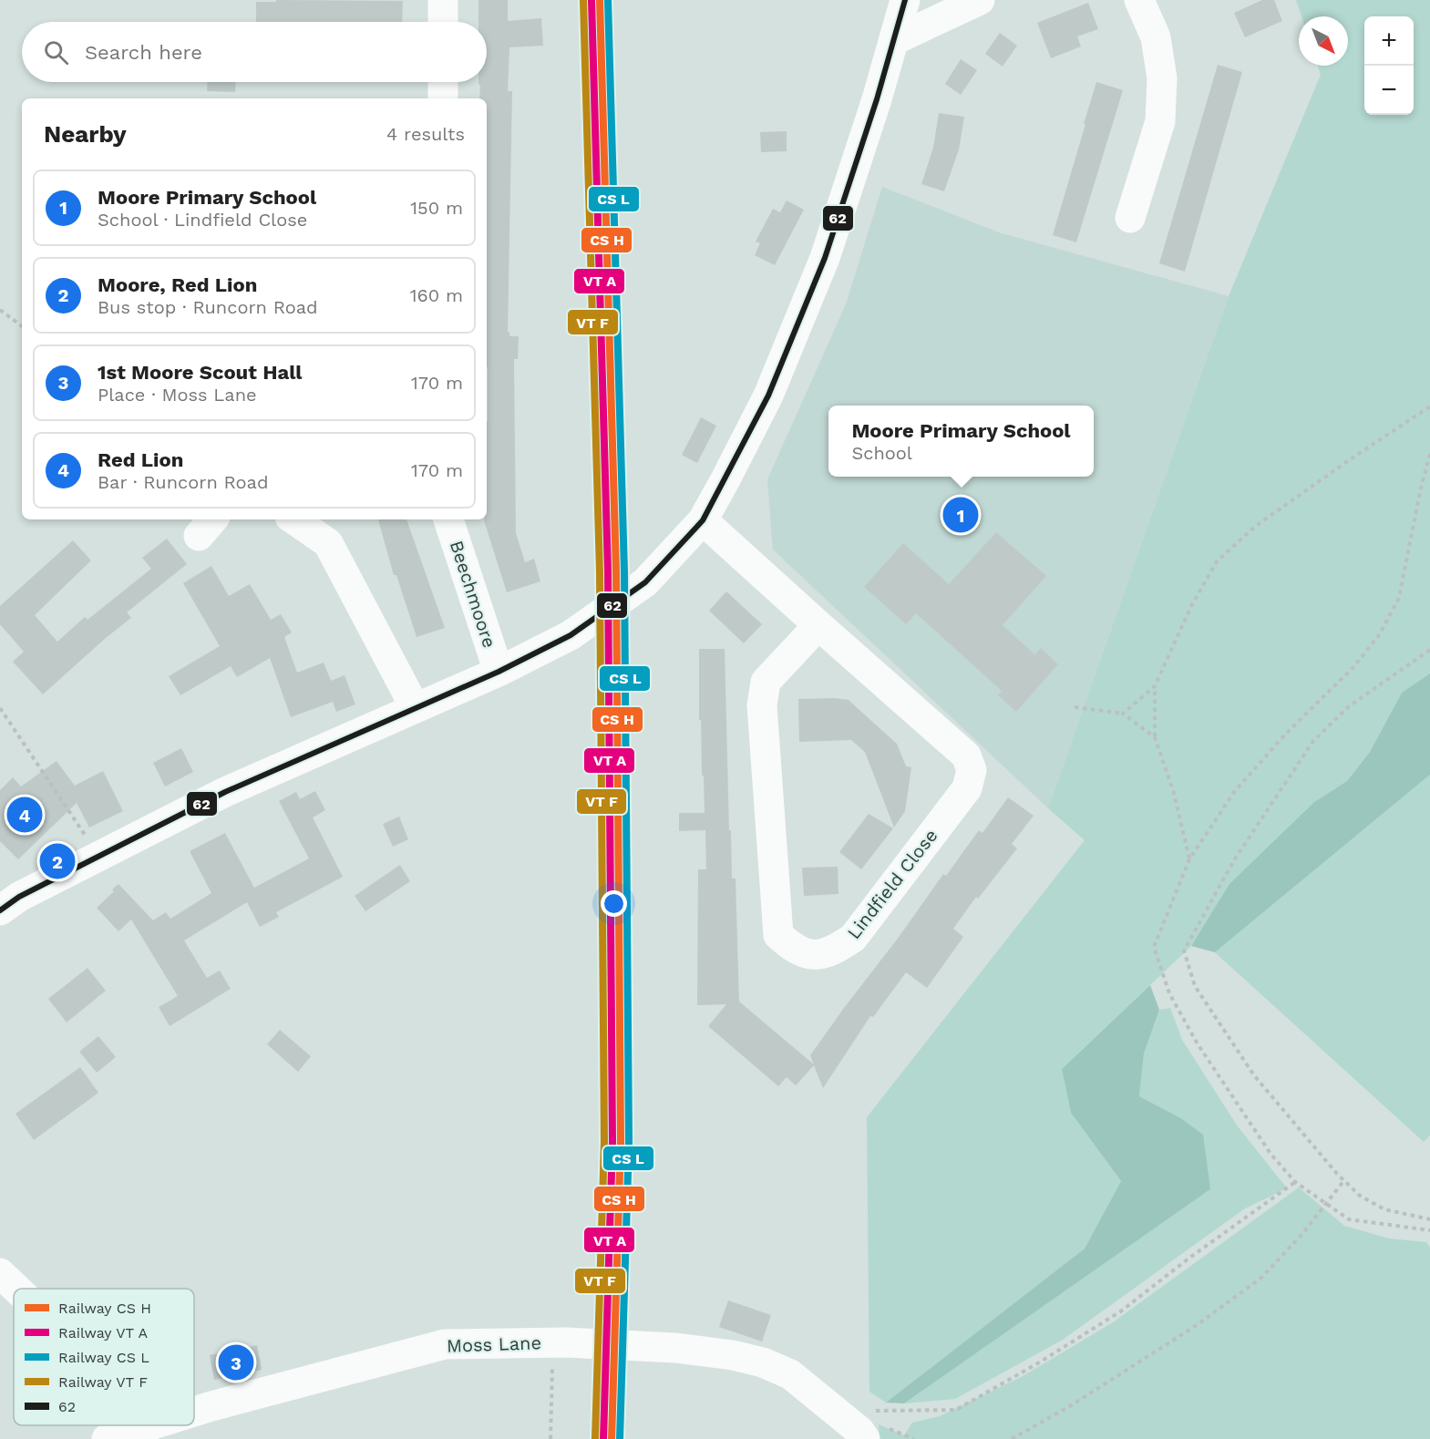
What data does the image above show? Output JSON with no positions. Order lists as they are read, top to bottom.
{
  "streets": {
    "street": ["Beechmoore", "Lindfield Close", "Moss Lane"]
  },
  "lines": ["transit line 62"],
  "legend": [
    "Railway CS H",
    "Railway VT A",
    "Railway CS L",
    "Railway VT F",
    "62"
  ],
  "north": "bottom right",
  "page": {
    "map_buttons": ["+", "−"],
    "search": "Search here",
    "heading": ["Nearby", "4 results"],
    "list": [
      {
        "mark": "1",
        "name": "Moore Primary School",
        "note": "School · Lindfield Close",
        "value": "150 m"
      },
      {
        "mark": "2",
        "name": "Moore, Red Lion",
        "note": "Bus stop · Runcorn Road",
        "value": "160 m"
      },
      {
        "mark": "3",
        "name": "1st Moore Scout Hall",
        "note": "Place · Moss Lane",
        "value": "170 m"
      },
      {
        "mark": "4",
        "name": "Red Lion",
        "note": "Bar · Runcorn Road",
        "value": "170 m"
      }
    ],
    "popup": ["Moore Primary School", "School"],
    "pins": [
      "1",
      "4",
      "2",
      "3"
    ]
  }
}
